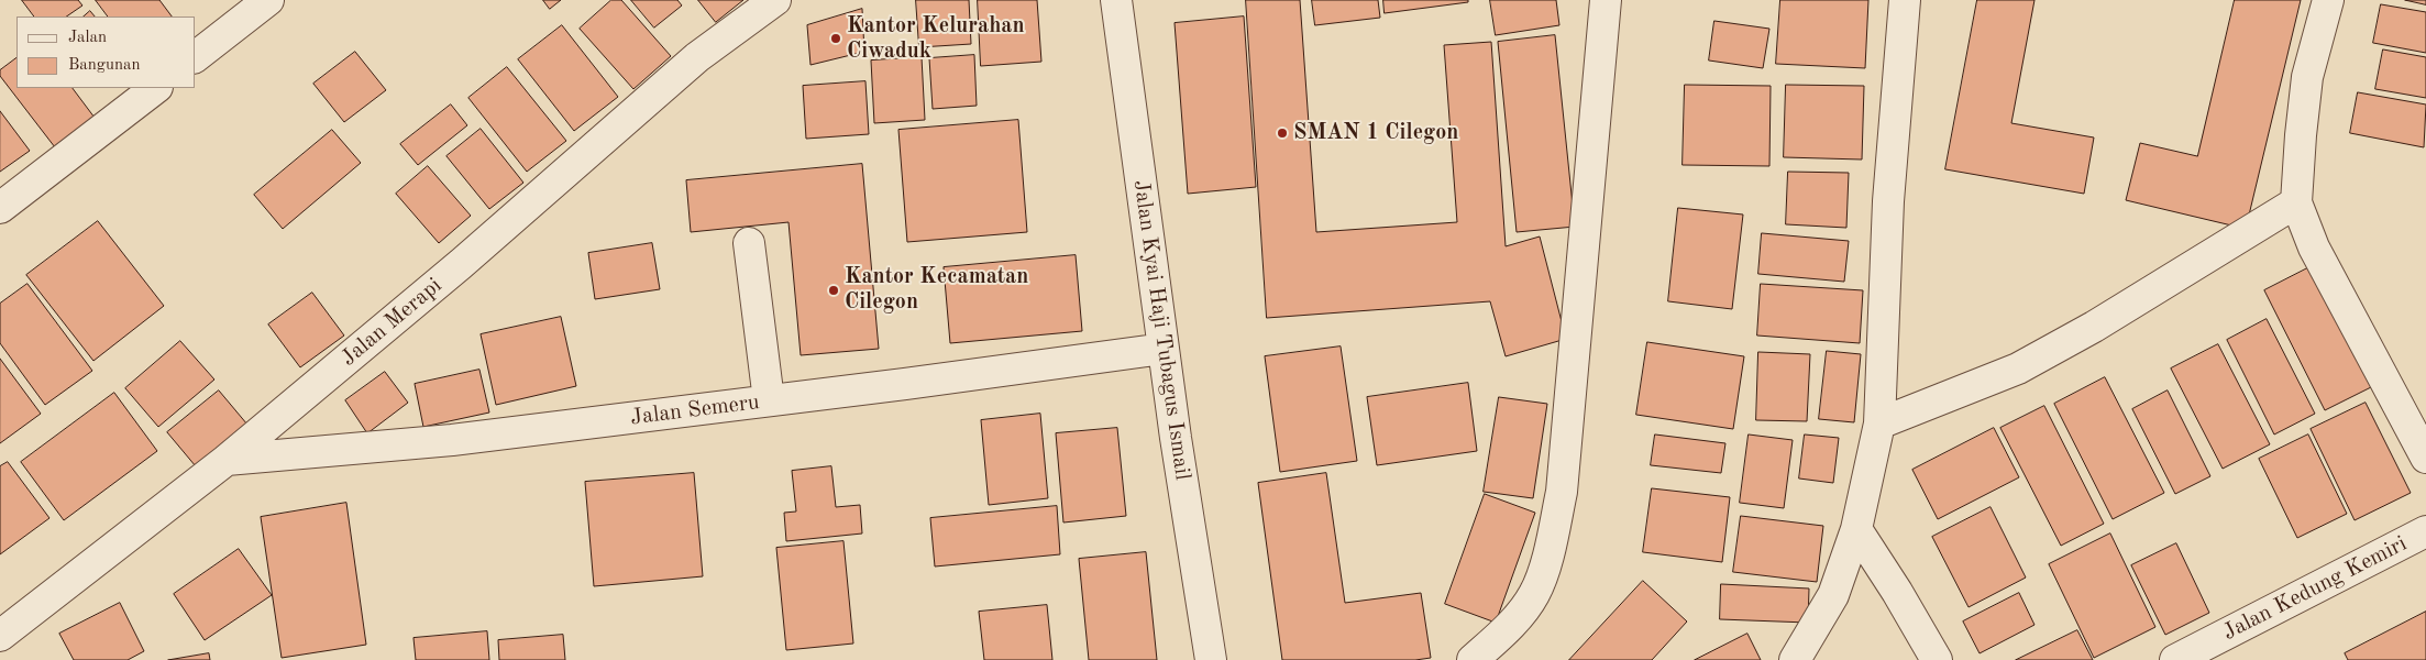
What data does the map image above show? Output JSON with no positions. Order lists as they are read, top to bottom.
{
  "streets": {
    "street": [
      "Jalan Merapi",
      "Jalan Kyai Haji Tubagus Ismail",
      "Jalan Semeru",
      "Jalan Kedung Kemiri"
    ]
  },
  "crossings": [
    ["Jalan Merapi", "Jalan Semeru"],
    ["Jalan Kyai Haji Tubagus Ismail", "Jalan Semeru"]
  ],
  "places": ["Kantor Kelurahan Ciwaduk", "SMAN 1 Cilegon", "Kantor Kecamatan Cilegon"],
  "legend": ["Jalan", "Bangunan"]
}
